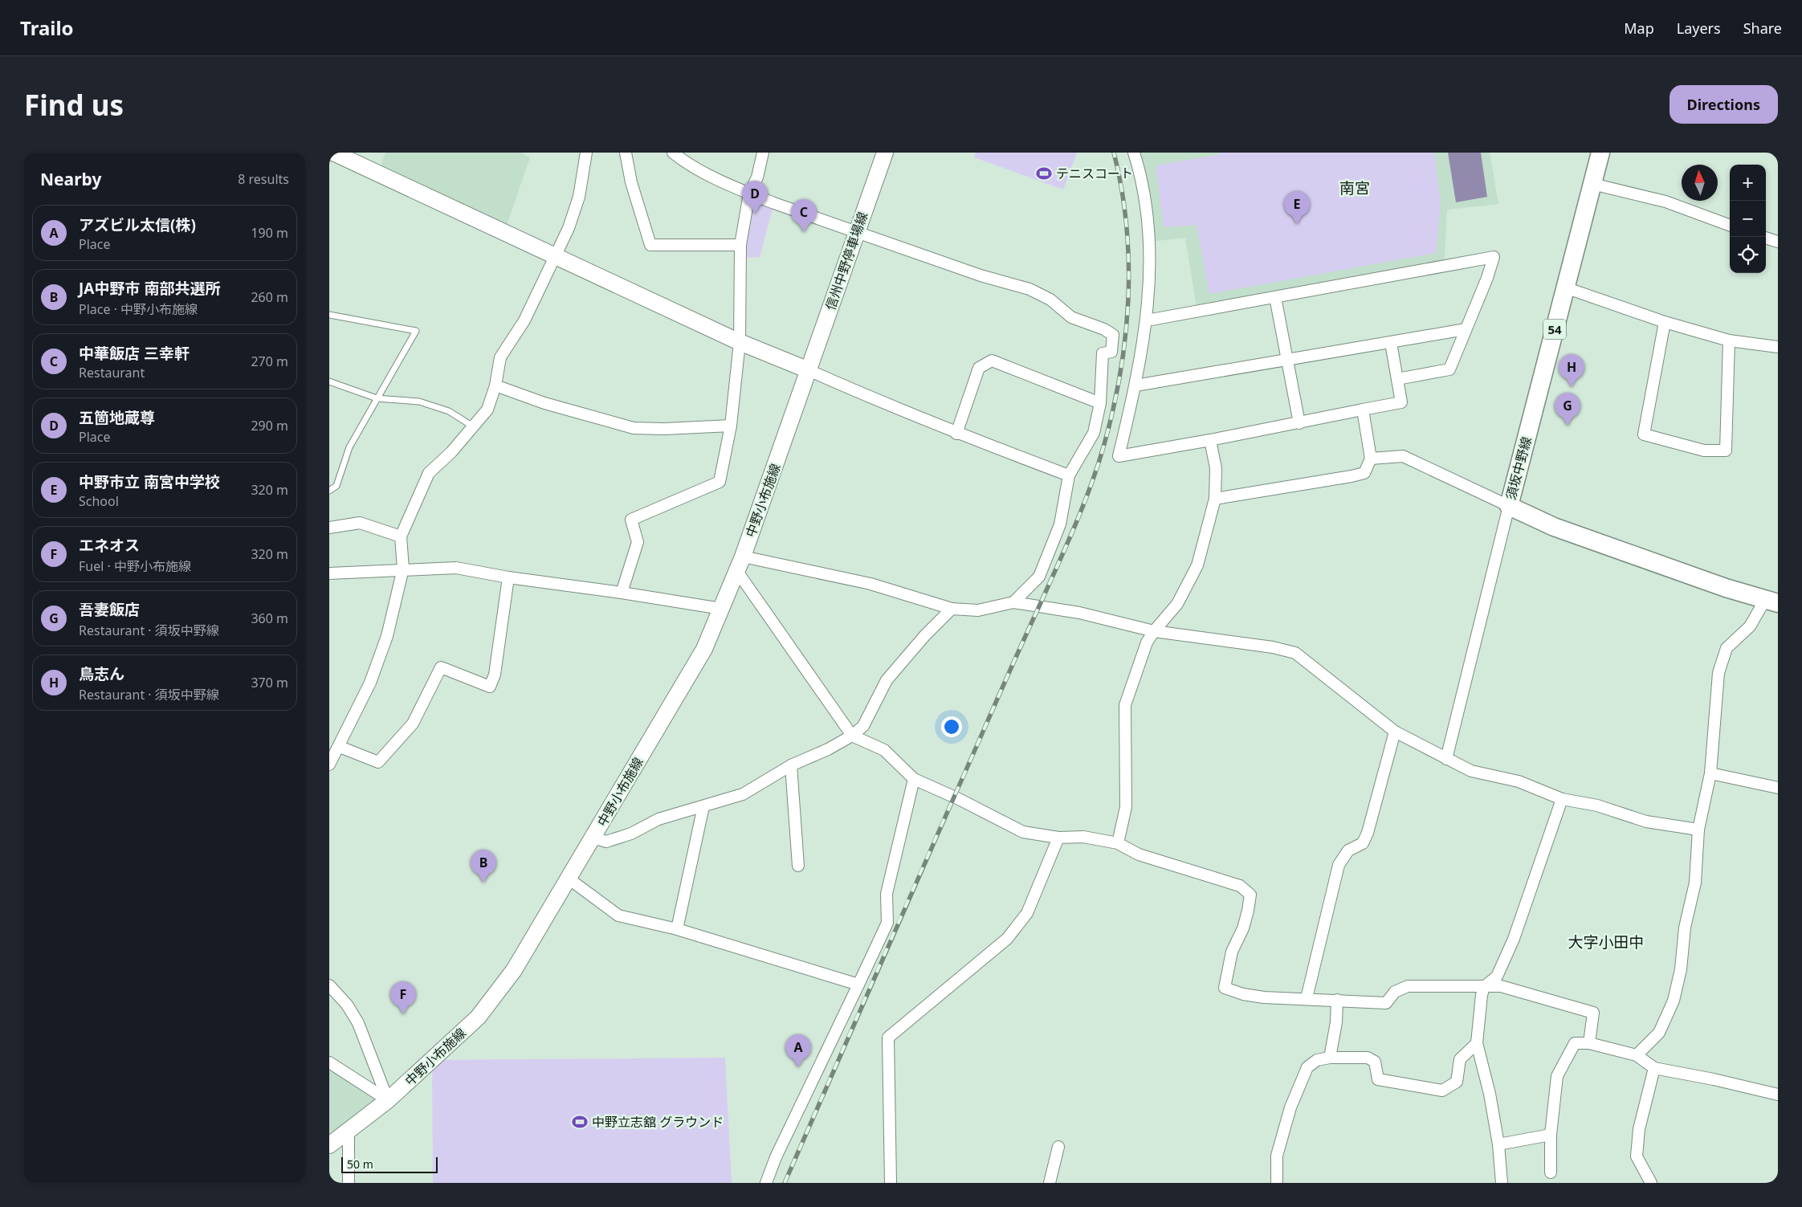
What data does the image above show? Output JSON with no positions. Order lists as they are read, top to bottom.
{
  "streets": {
    "main road": [
      "信州中野停車場線",
      "54",
      "須坂中野線",
      "中野小布施線"
    ]
  },
  "crossings": [
    ["信州中野停車場線", "中野小布施線"]
  ],
  "districts": ["南宮", "大字小田中"],
  "places": {
    "sports": ["テニスコート", "中野立志舘 グラウンド"]
  },
  "scale_bar": "50 m",
  "north": "top",
  "page": {
    "header": "Trailo",
    "nav": ["Map", "Layers", "Share"],
    "buttons": "Directions",
    "title": "Find us",
    "heading": ["Nearby", "8 results"],
    "map_buttons": ["+", "−"],
    "pins": [
      "D",
      "E",
      "C",
      "H",
      "G",
      "B",
      "F",
      "A"
    ],
    "list": [
      {
        "mark": "A",
        "name": "アズビル太信(株)",
        "note": "Place",
        "value": "190 m"
      },
      {
        "mark": "B",
        "name": "JA中野市 南部共選所",
        "note": "Place · 中野小布施線",
        "value": "260 m"
      },
      {
        "mark": "C",
        "name": "中華飯店 三幸軒",
        "note": "Restaurant",
        "value": "270 m"
      },
      {
        "mark": "D",
        "name": "五箇地蔵尊",
        "note": "Place",
        "value": "290 m"
      },
      {
        "mark": "E",
        "name": "中野市立 南宮中学校",
        "note": "School",
        "value": "320 m"
      },
      {
        "mark": "F",
        "name": "エネオス",
        "note": "Fuel · 中野小布施線",
        "value": "320 m"
      },
      {
        "mark": "G",
        "name": "吾妻飯店",
        "note": "Restaurant · 須坂中野線",
        "value": "360 m"
      },
      {
        "mark": "H",
        "name": "鳥志ん",
        "note": "Restaurant · 須坂中野線",
        "value": "370 m"
      }
    ],
    "scale": "50 m"
  }
}
